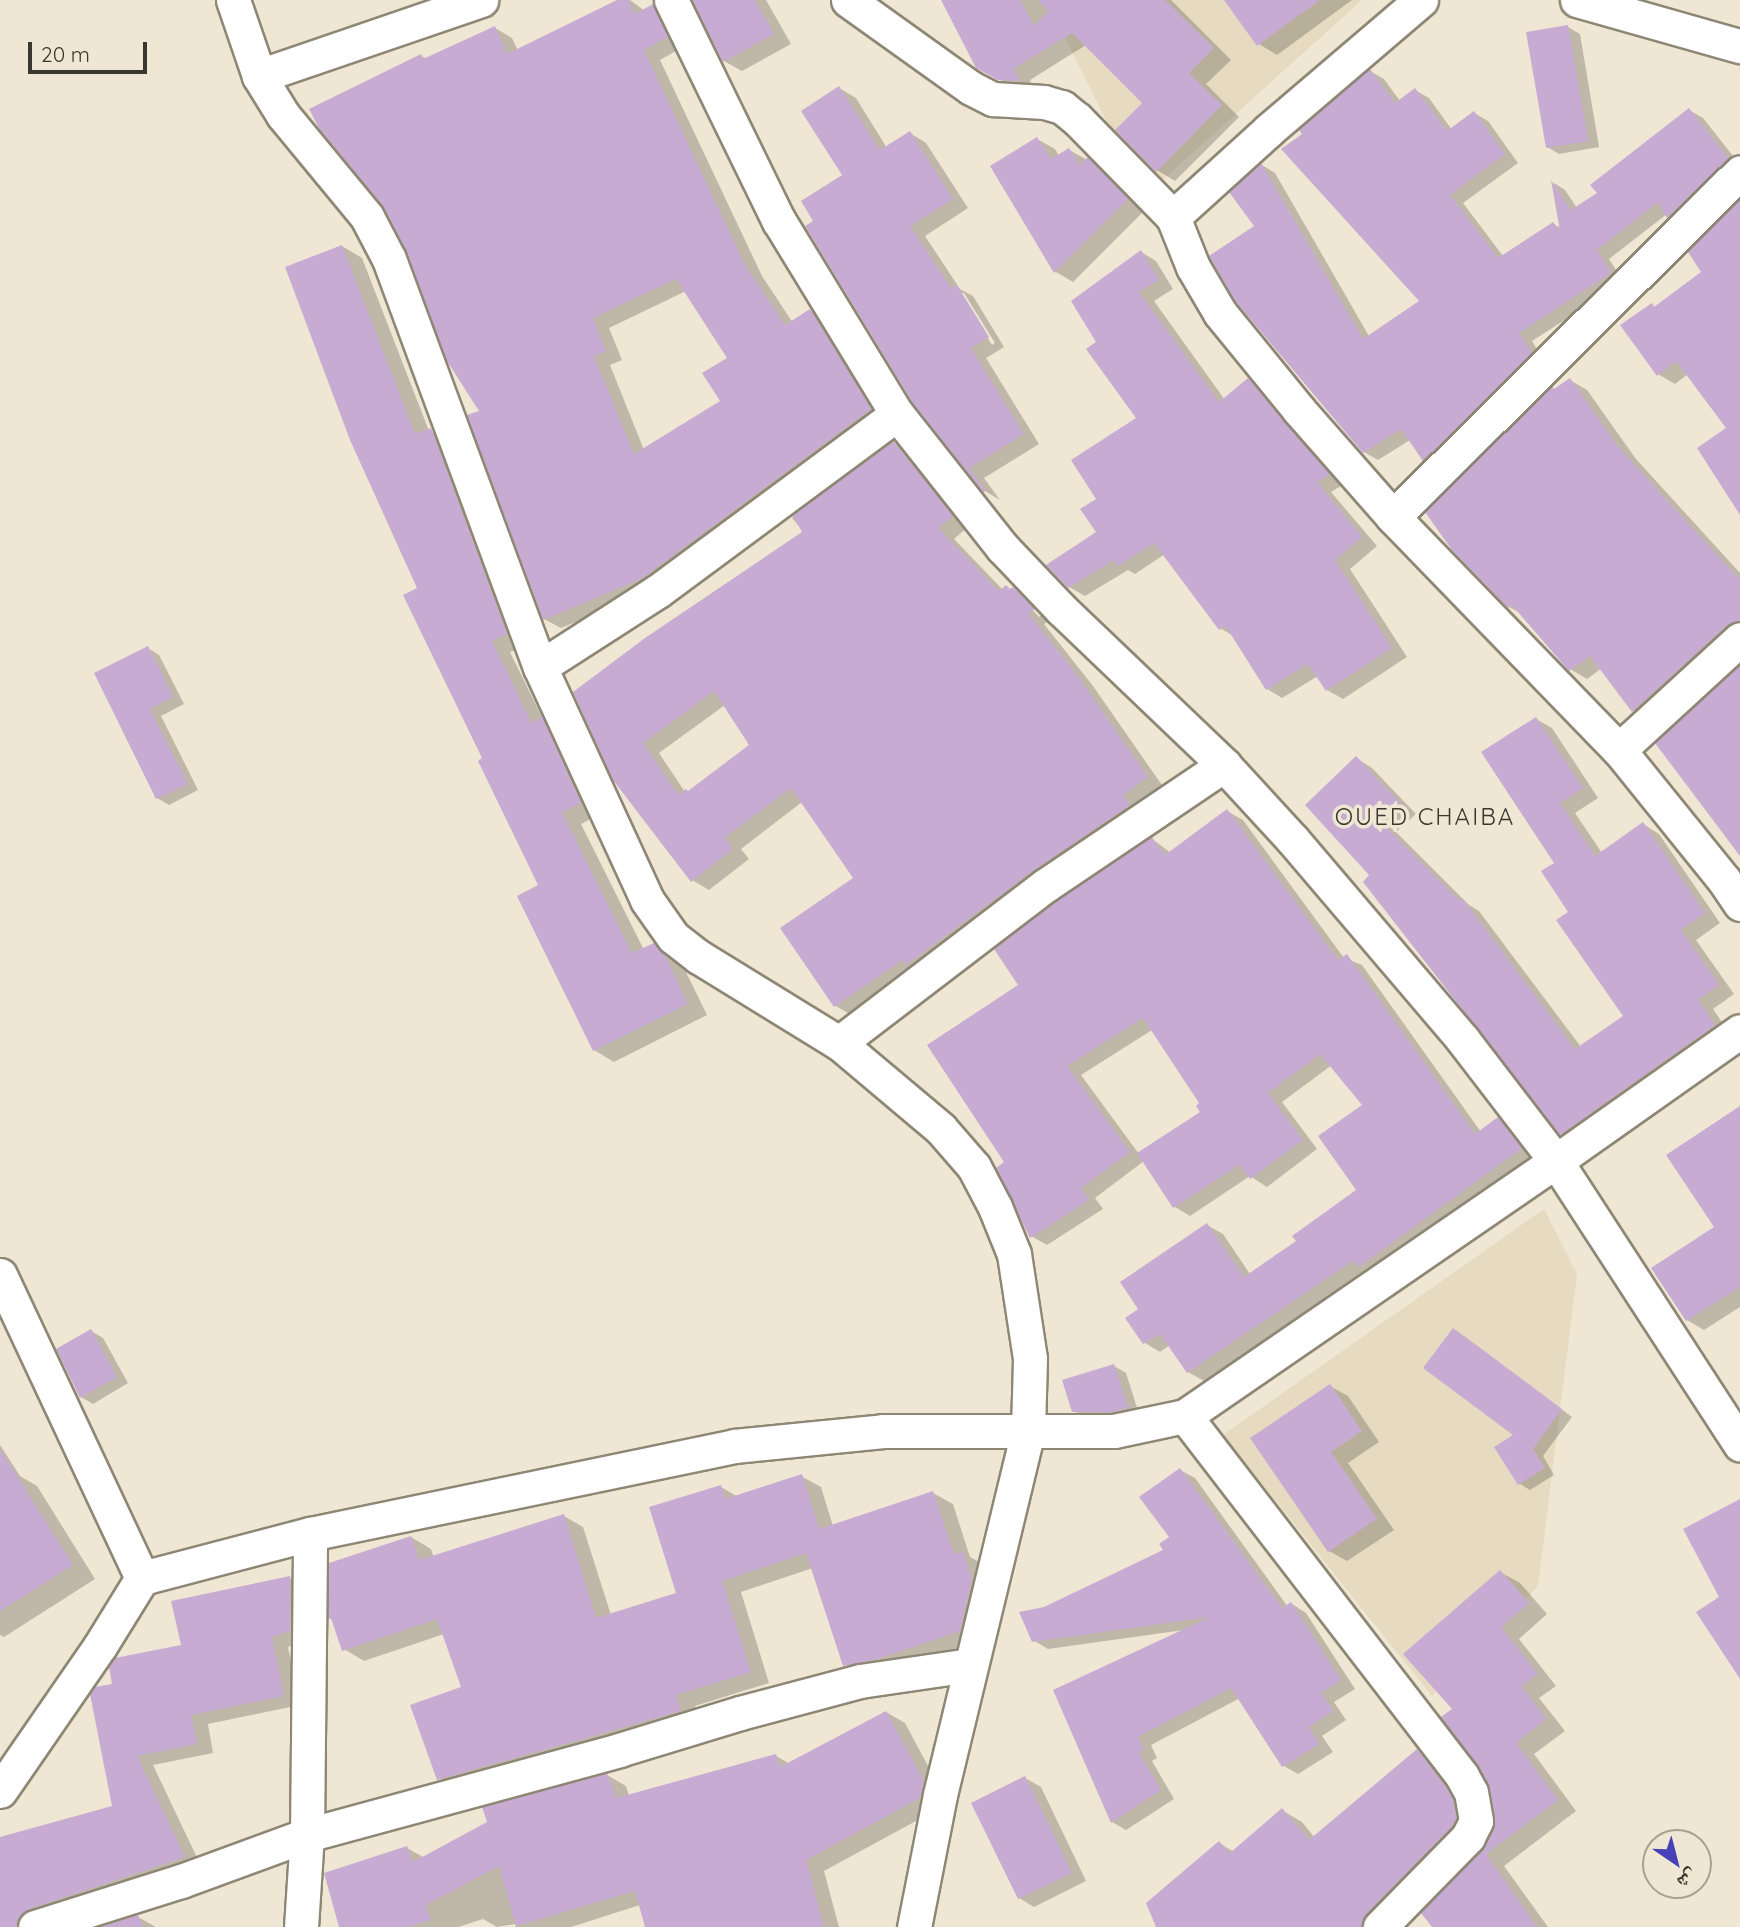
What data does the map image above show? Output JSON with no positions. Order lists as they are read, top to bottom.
{
  "districts": ["OUED CHAIBA"],
  "scale_bar": "20 m",
  "north": "bottom right"
}
